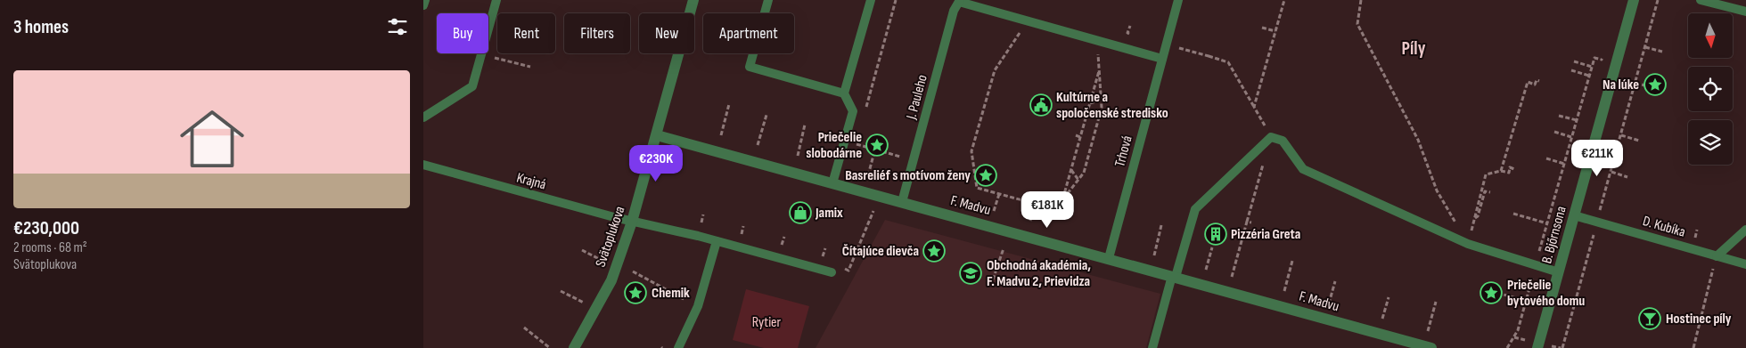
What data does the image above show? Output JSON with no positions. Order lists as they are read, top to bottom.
{
  "streets": {
    "street": ["F. Madvu", "B. Bjőrnsona", "Svätoplukova"],
    "lane": [
      "J. Pauleho",
      "Trhová",
      "Krajná",
      "D. Kubíka"
    ]
  },
  "crossings": [
    ["J. Pauleho", "F. Madvu"],
    ["Trhová", "F. Madvu"],
    ["Krajná", "Svätoplukova"],
    ["F. Madvu", "Svätoplukova"],
    ["D. Kubíka", "B. Bjőrnsona"]
  ],
  "districts": ["Píly"],
  "parks": ["Rytier"],
  "places": {
    "place": [
      "Na lúke",
      "Priečelie slobodárne",
      "Basreliéf s motívom ženy",
      "Čítajúce dievča",
      "Chemik",
      "Priečelie bytového domu"
    ],
    "public building": ["Kultúrne a spoločenské stredisko"],
    "shop": ["Jamix"],
    "building": ["Pizzéria Greta"],
    "school or university": ["Obchodná akadémia, F. Madvu 2, Prievidza"],
    "bar": ["Hostinec píly"]
  },
  "north": "bottom",
  "page": {
    "heading": "3 homes",
    "chip": [
      "Buy",
      "Rent",
      "Filters",
      "New",
      "Apartment"
    ],
    "list": [
      {
        "name": "€230,000",
        "note": "2 rooms · 68 m² · Svätoplukova"
      }
    ],
    "price": ["€211K", "€230K", "€181K"]
  }
}
